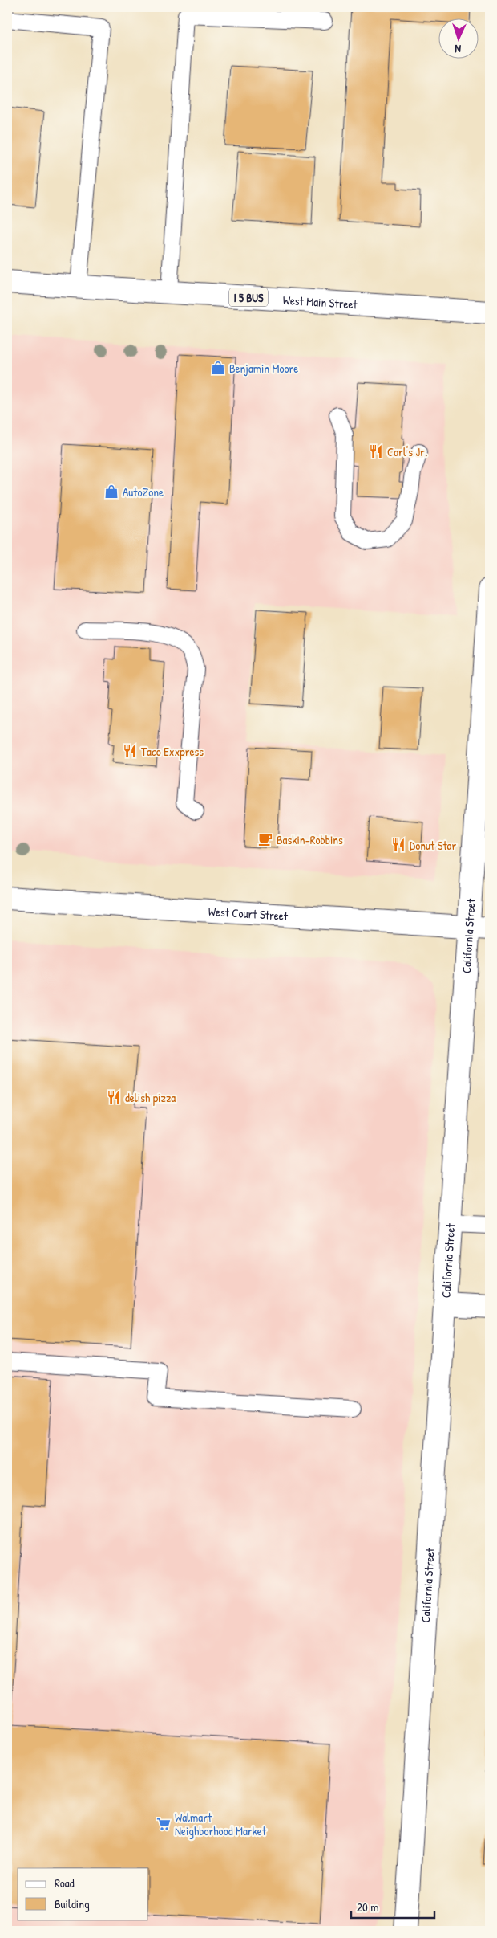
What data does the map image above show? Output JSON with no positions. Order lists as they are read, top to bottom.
{
  "streets": {
    "street": [
      "I 5 BUS",
      "West Main Street",
      "West Court Street",
      "California Street"
    ]
  },
  "crossings": [
    ["West Court Street", "California Street"]
  ],
  "places": {
    "shop": ["Benjamin Moore", "AutoZone"],
    "restaurant": [
      "Carl's Jr.",
      "Taco Exxpress",
      "Donut Star",
      "delish pizza"
    ],
    "cafe": ["Baskin-Robbins"],
    "supermarket": ["Walmart Neighborhood Market"]
  },
  "legend": ["Road", "Building"],
  "scale_bar": "20 m",
  "north": "bottom"
}
